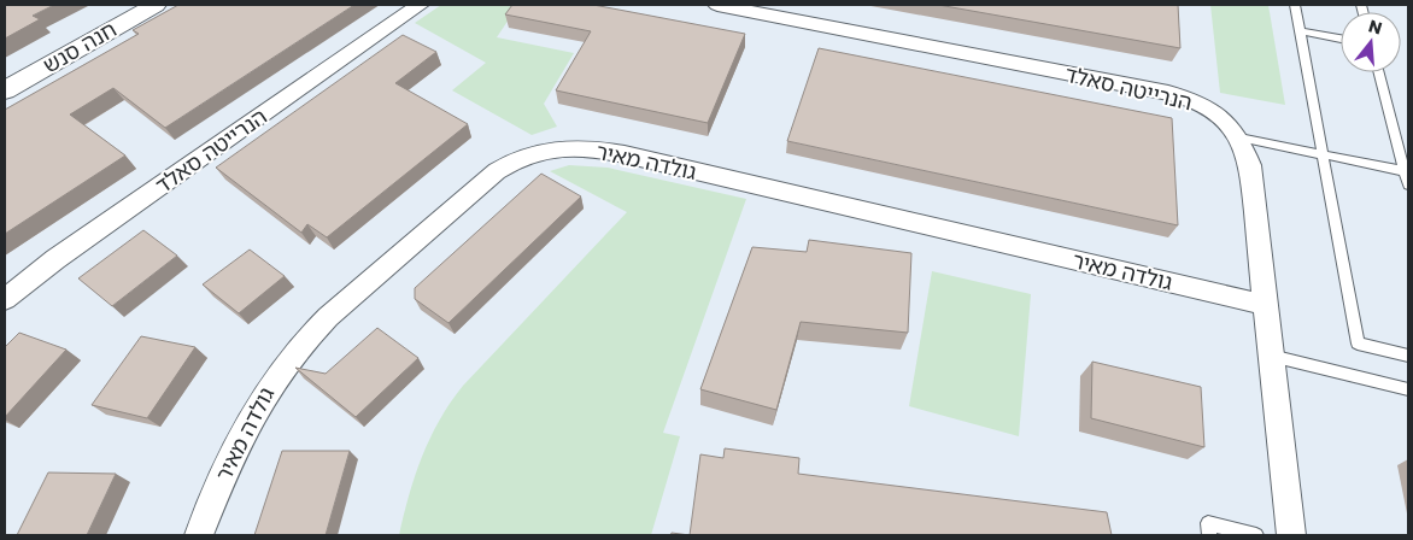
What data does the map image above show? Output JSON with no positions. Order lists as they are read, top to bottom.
{
  "streets": {
    "street": ["חנה סנש", "הנרייטה סאלד", "גולדה מאיר"]
  },
  "crossings": [
    ["הנרייטה סאלד", "גולדה מאיר"]
  ],
  "north": "top"
}
